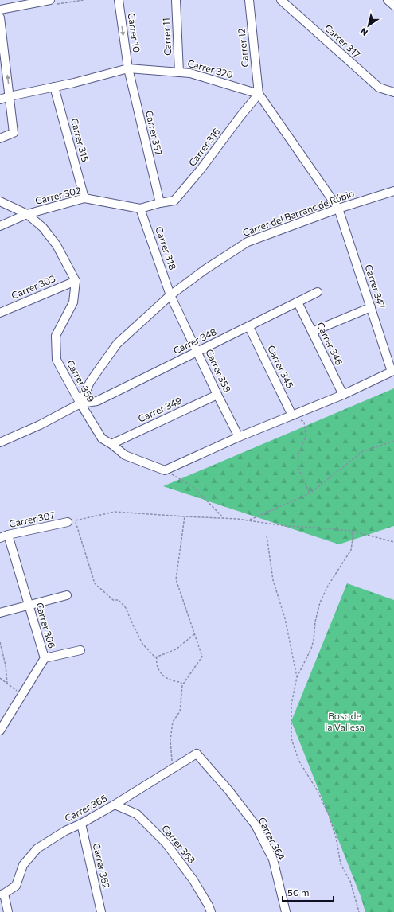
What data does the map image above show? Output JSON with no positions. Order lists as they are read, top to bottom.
{
  "streets": {
    "street": [
      "Carrer 10",
      "Carrer 11",
      "Carrer 317",
      "Carrer 12",
      "Carrer 320",
      "Carrer 357",
      "Carrer 315",
      "Carrer 316",
      "Carrer 302",
      "Carrer del Barranc de Rúbio",
      "Carrer 318",
      "Carrer 347",
      "Carrer 303",
      "Carrer 348",
      "Carrer 346",
      "Carrer 345",
      "Carrer 358",
      "Carrer 359",
      "Carrer 349",
      "Carrer 307",
      "Carrer 306",
      "Carrer 365",
      "Carrer 364",
      "Carrer 363",
      "Carrer 362"
    ]
  },
  "crossings": [
    ["Carrer 10", "Carrer 320"],
    ["Carrer 10", "Carrer 357"],
    ["Carrer 11", "Carrer 320"],
    ["Carrer 12", "Carrer 320"],
    ["Carrer 12", "Carrer 316"],
    ["Carrer 320", "Carrer 357"],
    ["Carrer 320", "Carrer 315"],
    ["Carrer 320", "Carrer 316"],
    ["Carrer 357", "Carrer 316"],
    ["Carrer 357", "Carrer 302"],
    ["Carrer 315", "Carrer 302"],
    ["Carrer 316", "Carrer 302"],
    ["Carrer 302", "Carrer 318"],
    ["Carrer del Barranc de Rúbio", "Carrer 318"],
    ["Carrer del Barranc de Rúbio", "Carrer 347"],
    ["Carrer del Barranc de Rúbio", "Carrer 348"],
    ["Carrer del Barranc de Rúbio", "Carrer 358"],
    ["Carrer del Barranc de Rúbio", "Carrer 359"],
    ["Carrer 318", "Carrer 358"],
    ["Carrer 347", "Carrer 346"],
    ["Carrer 303", "Carrer 359"],
    ["Carrer 348", "Carrer 346"],
    ["Carrer 348", "Carrer 345"],
    ["Carrer 348", "Carrer 358"],
    ["Carrer 348", "Carrer 359"],
    ["Carrer 358", "Carrer 349"],
    ["Carrer 359", "Carrer 349"],
    ["Carrer 307", "Carrer 306"],
    ["Carrer 365", "Carrer 364"],
    ["Carrer 365", "Carrer 363"],
    ["Carrer 365", "Carrer 362"]
  ],
  "one_way": ["Carrer 10"],
  "parks": ["Bosc de la Vallesa"],
  "scale_bar": "50 m",
  "north": "bottom left"
}
